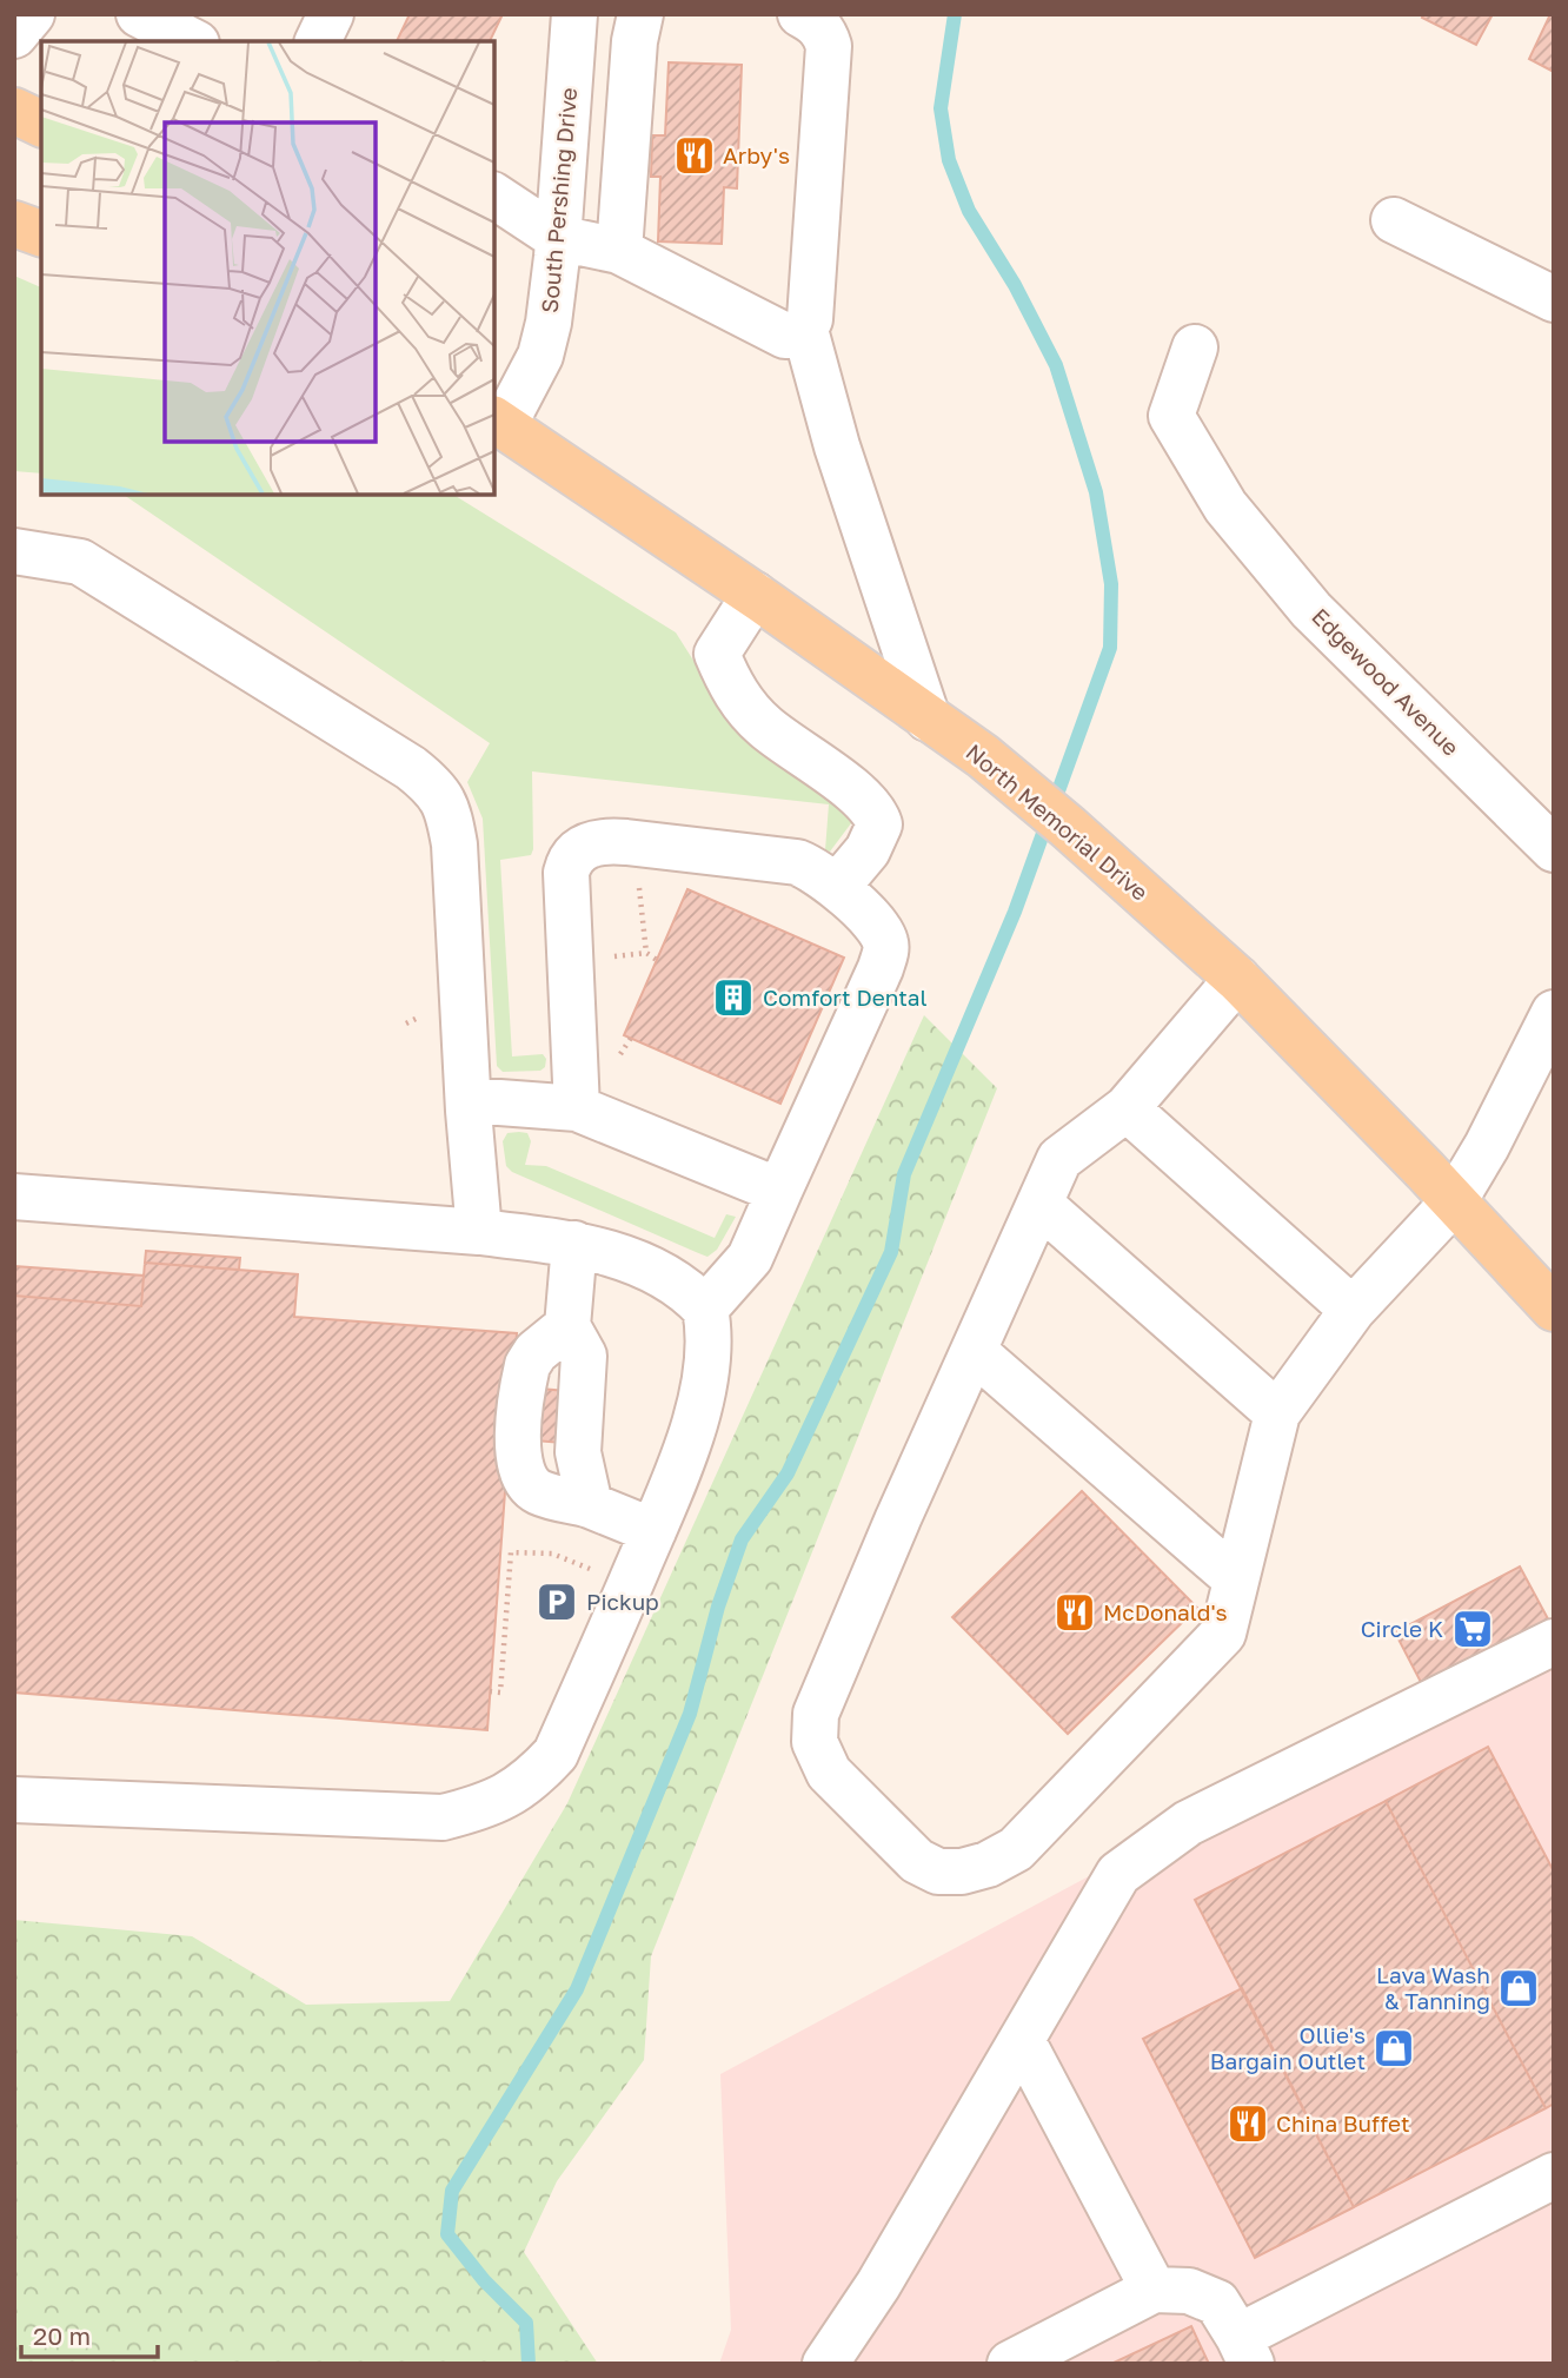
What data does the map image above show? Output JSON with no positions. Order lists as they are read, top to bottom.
{
  "streets": {
    "main road": ["North Memorial Drive"],
    "street": ["South Pershing Drive", "Edgewood Avenue"]
  },
  "crossings": [
    ["South Pershing Drive", "North Memorial Drive"]
  ],
  "places": {
    "restaurant": ["Arby's", "McDonald's", "China Buffet"],
    "building": ["Comfort Dental"],
    "parking": ["Pickup"],
    "supermarket": ["Circle K"],
    "shop": ["Lava Wash & Tanning", "Ollie's Bargain Outlet"]
  },
  "scale_bar": "20 m"
}
